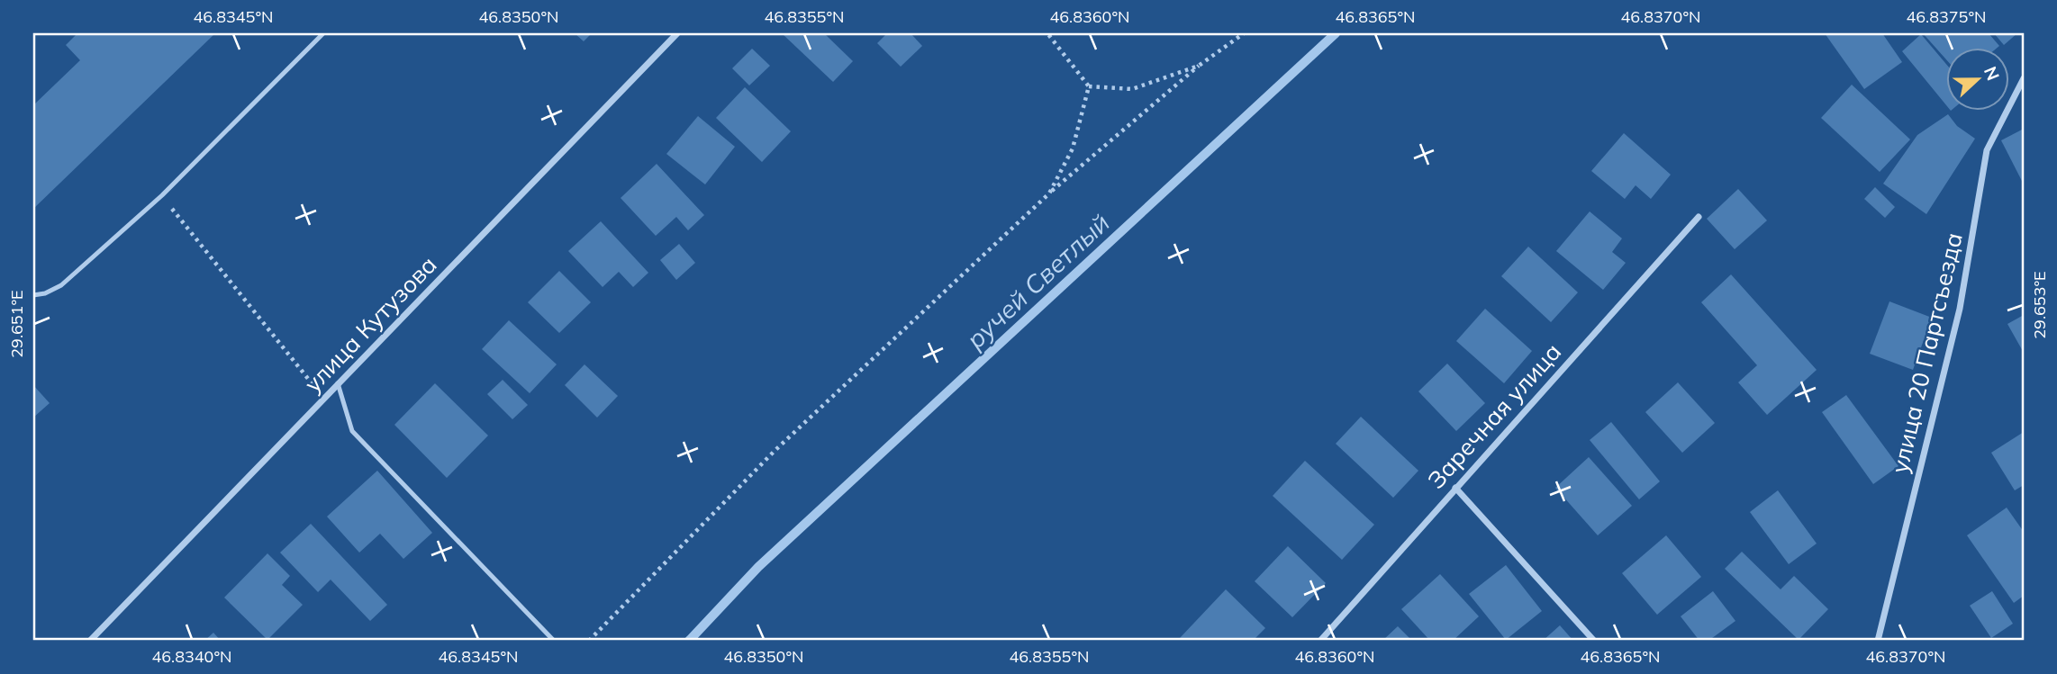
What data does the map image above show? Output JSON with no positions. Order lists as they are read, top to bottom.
{
  "streets": {
    "street": ["улица Кутузова", "улица 20 Партсъезда", "Заречная улица"]
  },
  "water": ["ручей Светлый"],
  "north": "right",
  "coordinates": [
    "46.8345°N",
    "46.8350°N",
    "46.8355°N",
    "46.8360°N",
    "46.8365°N",
    "46.8370°N",
    "46.8375°N",
    "29.653°E",
    "29.651°E",
    "46.8340°N"
  ]
}
